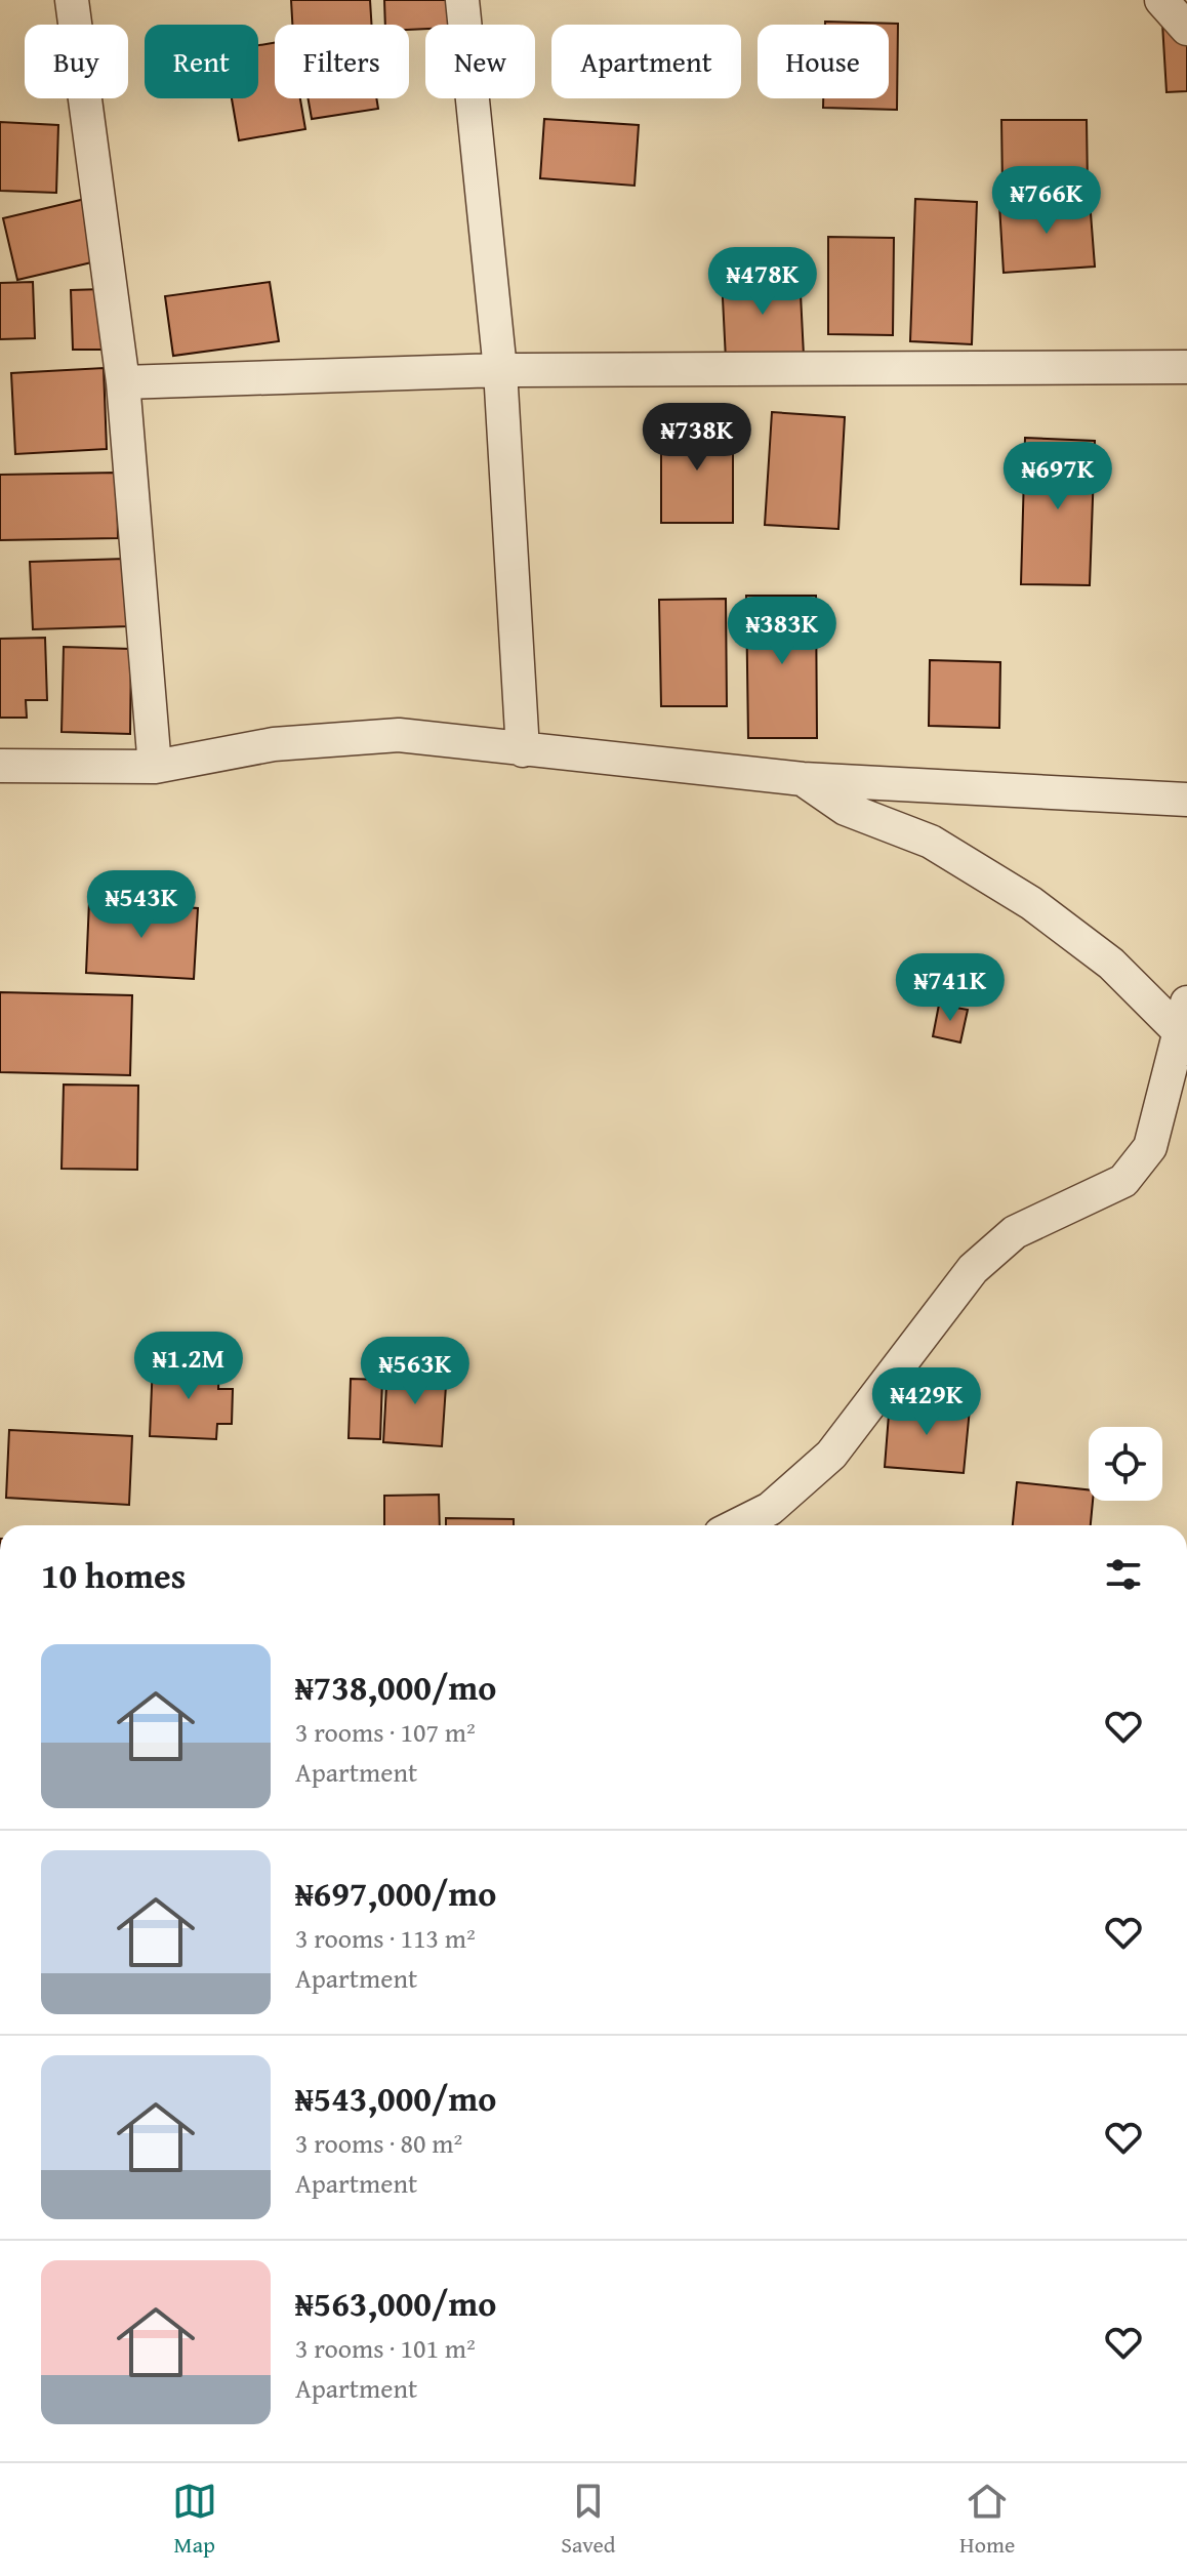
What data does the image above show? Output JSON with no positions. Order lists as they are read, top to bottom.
{
  "page": {
    "chip": [
      "Buy",
      "Rent",
      "Filters",
      "New",
      "Apartment",
      "House"
    ],
    "price": [
      "₦766K",
      "₦478K",
      "₦738K",
      "₦697K",
      "₦383K",
      "₦543K",
      "₦741K",
      "₦1.2M",
      "₦563K",
      "₦429K"
    ],
    "heading": "10 homes",
    "list": [
      {
        "name": "₦738,000/mo",
        "note": "3 rooms · 107 m² · Apartment"
      },
      {
        "name": "₦697,000/mo",
        "note": "3 rooms · 113 m² · Apartment"
      },
      {
        "name": "₦543,000/mo",
        "note": "3 rooms · 80 m² · Apartment"
      },
      {
        "name": "₦563,000/mo",
        "note": "3 rooms · 101 m² · Apartment"
      }
    ],
    "tabs": ["Map", "Saved", "Home"]
  }
}
